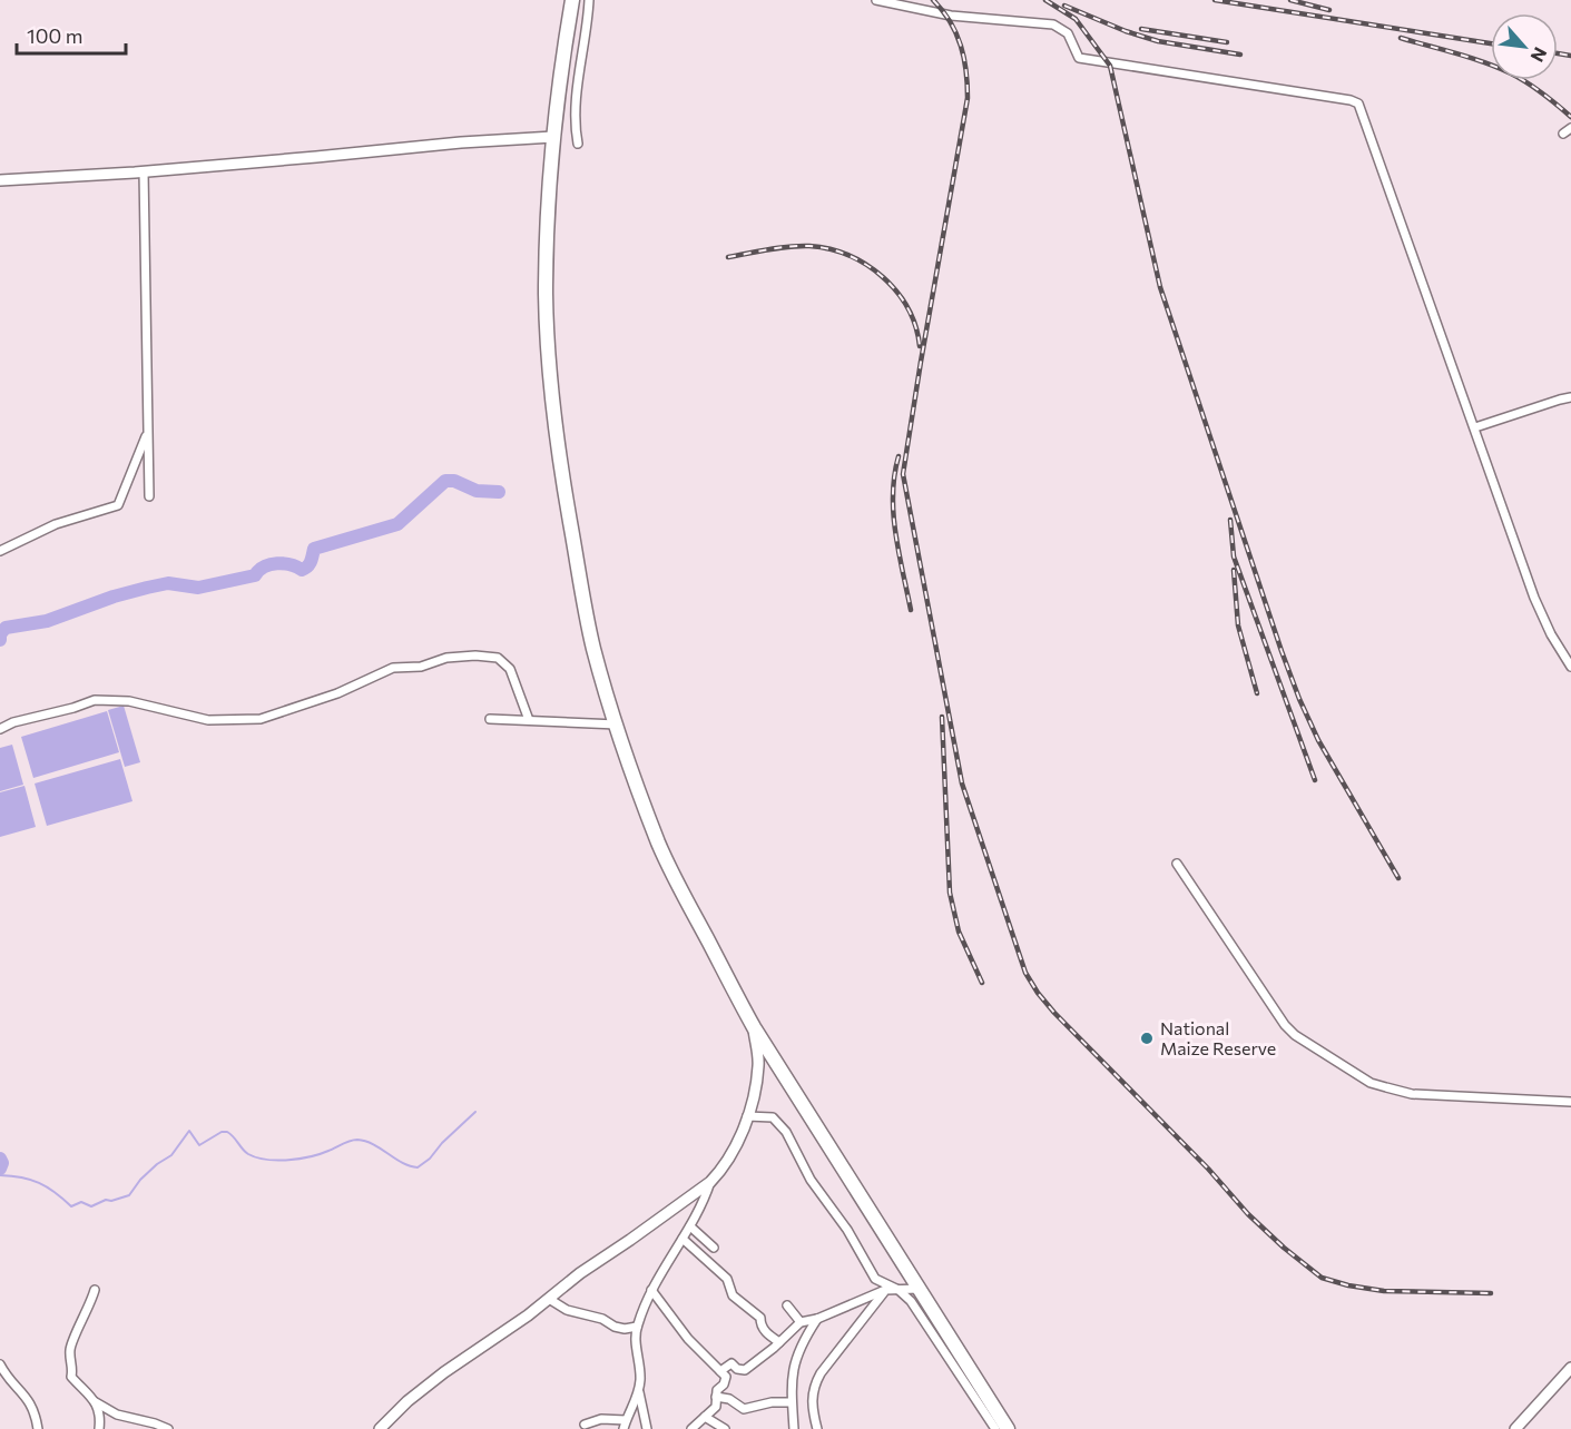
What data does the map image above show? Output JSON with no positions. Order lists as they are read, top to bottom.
{
  "places": ["National Maize Reserve"],
  "scale_bar": "100 m",
  "north": "bottom right"
}
